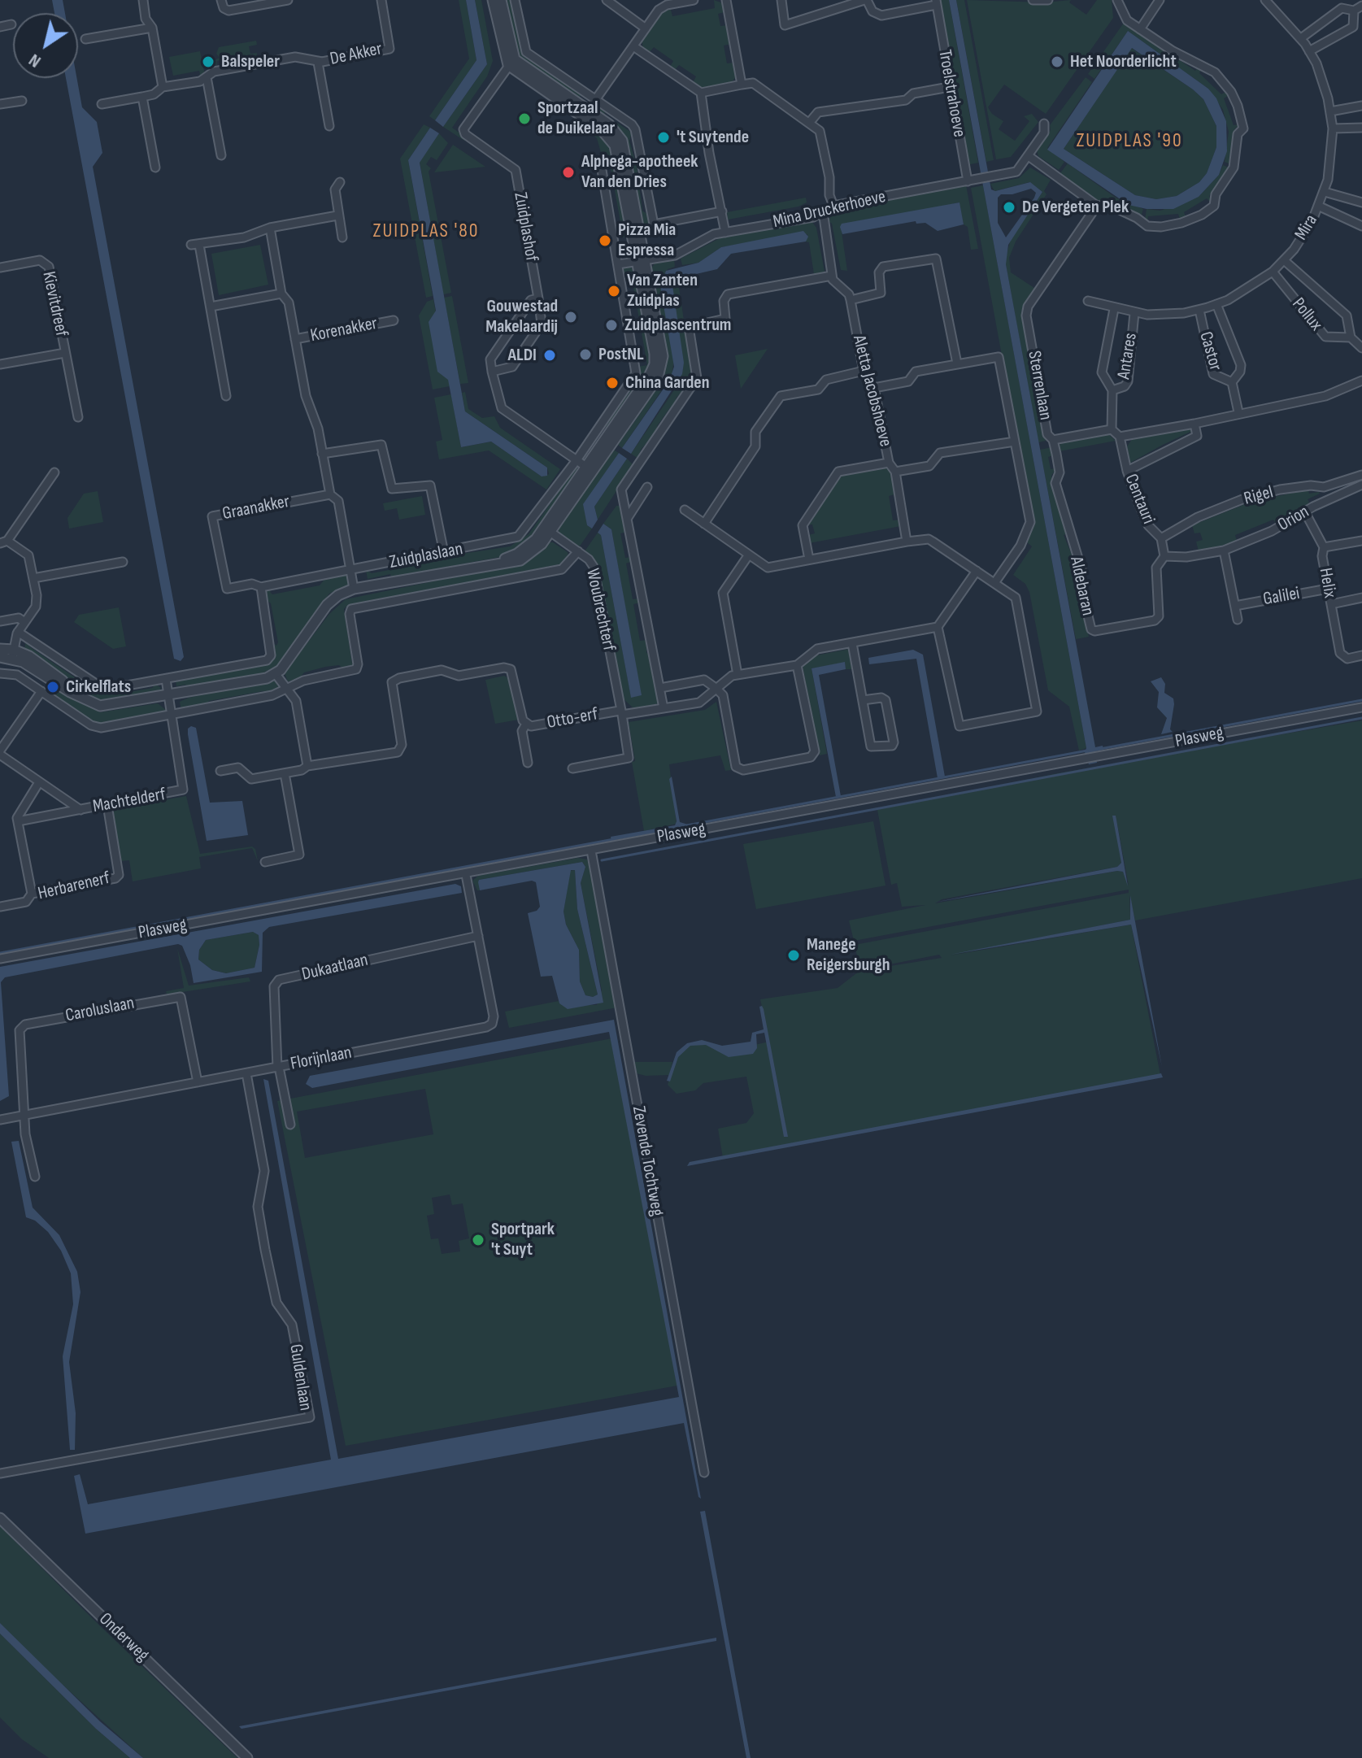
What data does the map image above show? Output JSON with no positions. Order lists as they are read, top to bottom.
{
  "streets": {
    "street": [
      "De Akker",
      "Troelstrahoeve",
      "Mina Druckerhoeve",
      "Zuidplashof",
      "Mira",
      "Kievitdreef",
      "Pollux",
      "Korenakker",
      "Castor",
      "Antares",
      "Sterrenlaan",
      "Aletta Jacobshoeve",
      "Rigel",
      "Centauri",
      "Graanakker",
      "Orion",
      "Zuidplaslaan",
      "Helix",
      "Aldebaran",
      "Galilei",
      "Woubrechterf",
      "Otto-erf",
      "Plasweg",
      "Machtelderf",
      "Herbarenerf",
      "Dukaatlaan",
      "Caroluslaan",
      "Florijnlaan",
      "Zevende Tochtweg",
      "Guldenlaan",
      "Onderweg"
    ]
  },
  "crossings": [
    ["Troelstrahoeve", "Mina Druckerhoeve"],
    ["Mina Druckerhoeve", "Aletta Jacobshoeve"],
    ["Mina Druckerhoeve", "Zuidplaslaan"],
    ["Zuidplashof", "Zuidplaslaan"],
    ["Mira", "Pollux"],
    ["Mira", "Castor"],
    ["Mira", "Antares"],
    ["Antares", "Sterrenlaan"],
    ["Sterrenlaan", "Aldebaran"],
    ["Rigel", "Centauri"],
    ["Centauri", "Aldebaran"],
    ["Graanakker", "Zuidplaslaan"],
    ["Orion", "Helix"],
    ["Zuidplaslaan", "Woubrechterf"],
    ["Helix", "Galilei"],
    ["Woubrechterf", "Otto-erf"],
    ["Plasweg", "Florijnlaan"],
    ["Plasweg", "Zevende Tochtweg"],
    ["Machtelderf", "Herbarenerf"],
    ["Dukaatlaan", "Florijnlaan"],
    ["Caroluslaan", "Florijnlaan"],
    ["Florijnlaan", "Guldenlaan"]
  ],
  "districts": ["ZUIDPLAS '90", "ZUIDPLAS '80"],
  "places": [
    "Balspeler",
    "Het Noorderlicht",
    "Sportzaal de Duikelaar",
    "'t Suytende",
    "Alphega-apotheek Van den Dries",
    "De Vergeten Plek",
    "Pizza Mia Espressa",
    "Van Zanten Zuidplas",
    "Gouwestad Makelaardij",
    "Zuidplascentrum",
    "PostNL",
    "ALDI",
    "China Garden",
    "Cirkelflats",
    "Manege Reigersburgh",
    "Sportpark 't Suyt"
  ],
  "north": "bottom left"
}
